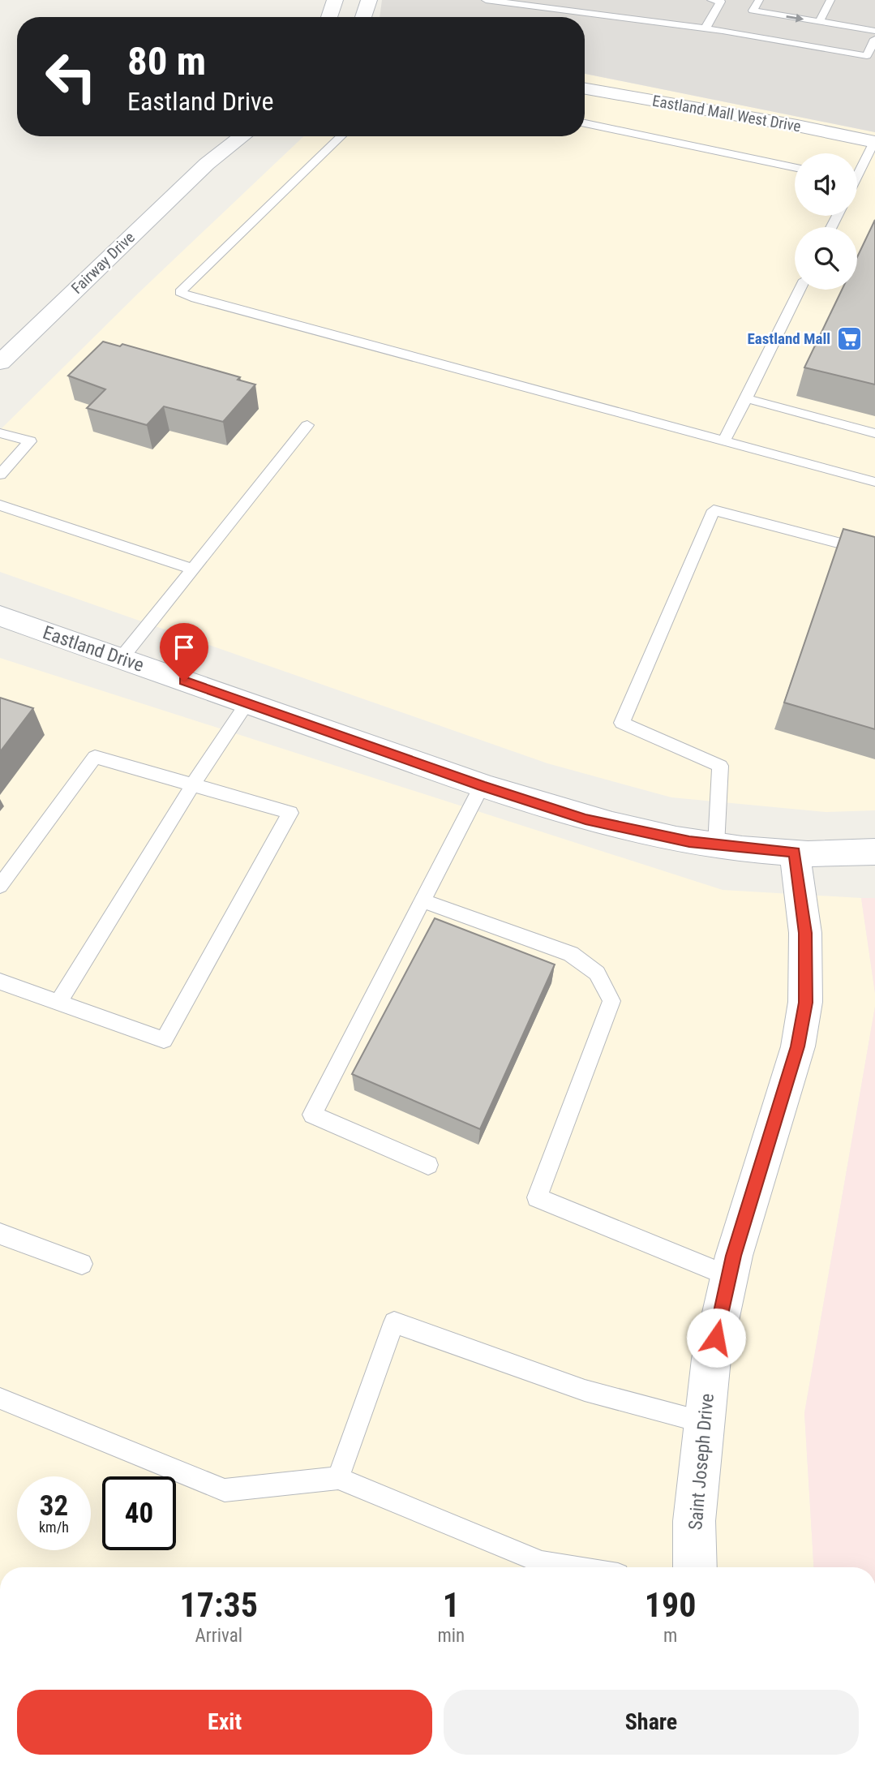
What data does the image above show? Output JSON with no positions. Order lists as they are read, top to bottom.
{
  "streets": {
    "main road": [
      "Eastland Mall West Drive",
      "Fairway Drive",
      "Eastland Drive",
      "Saint Joseph Drive"
    ]
  },
  "crossings": [
    ["Eastland Drive", "Saint Joseph Drive"]
  ],
  "places": {
    "supermarket": ["Eastland Mall"]
  },
  "page": {
    "turn": ["80 m", "Eastland Drive"],
    "speed": "32 km/h",
    "limit": "40",
    "eta": [
      "17:35",
      "Arrival",
      "1",
      "min",
      "190",
      "m"
    ],
    "buttons": ["Exit", "Share"]
  }
}
